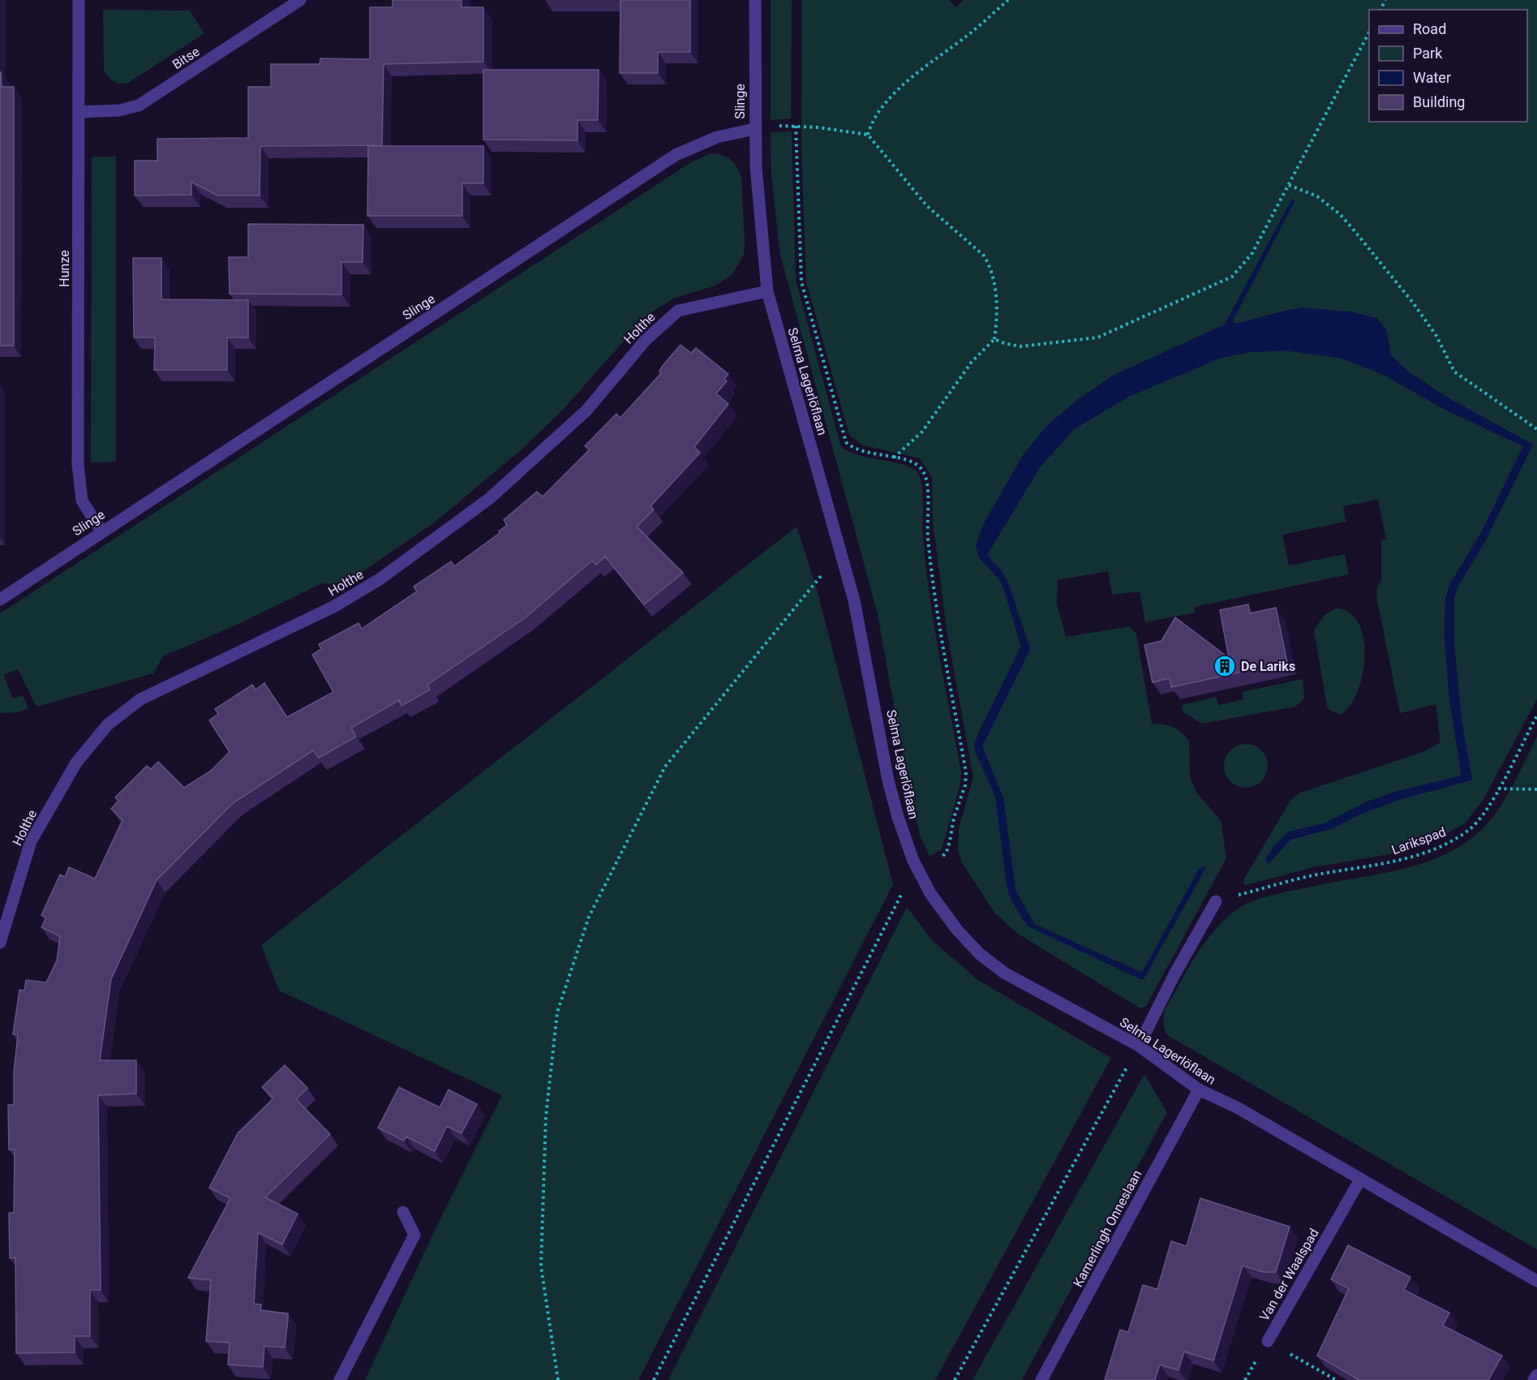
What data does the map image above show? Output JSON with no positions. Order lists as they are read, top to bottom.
{
  "streets": {
    "street": [
      "Bitse",
      "Slinge",
      "Hunze",
      "Holthe",
      "Selma Lagerlöflaan",
      "Kamerlingh Onneslaan",
      "Van der Waalspad"
    ],
    "path": ["Larikspad"]
  },
  "crossings": [
    ["Bitse", "Hunze"],
    ["Slinge", "Hunze"],
    ["Slinge", "Selma Lagerlöflaan"],
    ["Holthe", "Selma Lagerlöflaan"],
    ["Selma Lagerlöflaan", "Kamerlingh Onneslaan"],
    ["Selma Lagerlöflaan", "Van der Waalspad"]
  ],
  "places": {
    "building": ["De Lariks"]
  },
  "legend": [
    "Road",
    "Park",
    "Water",
    "Building"
  ]
}
